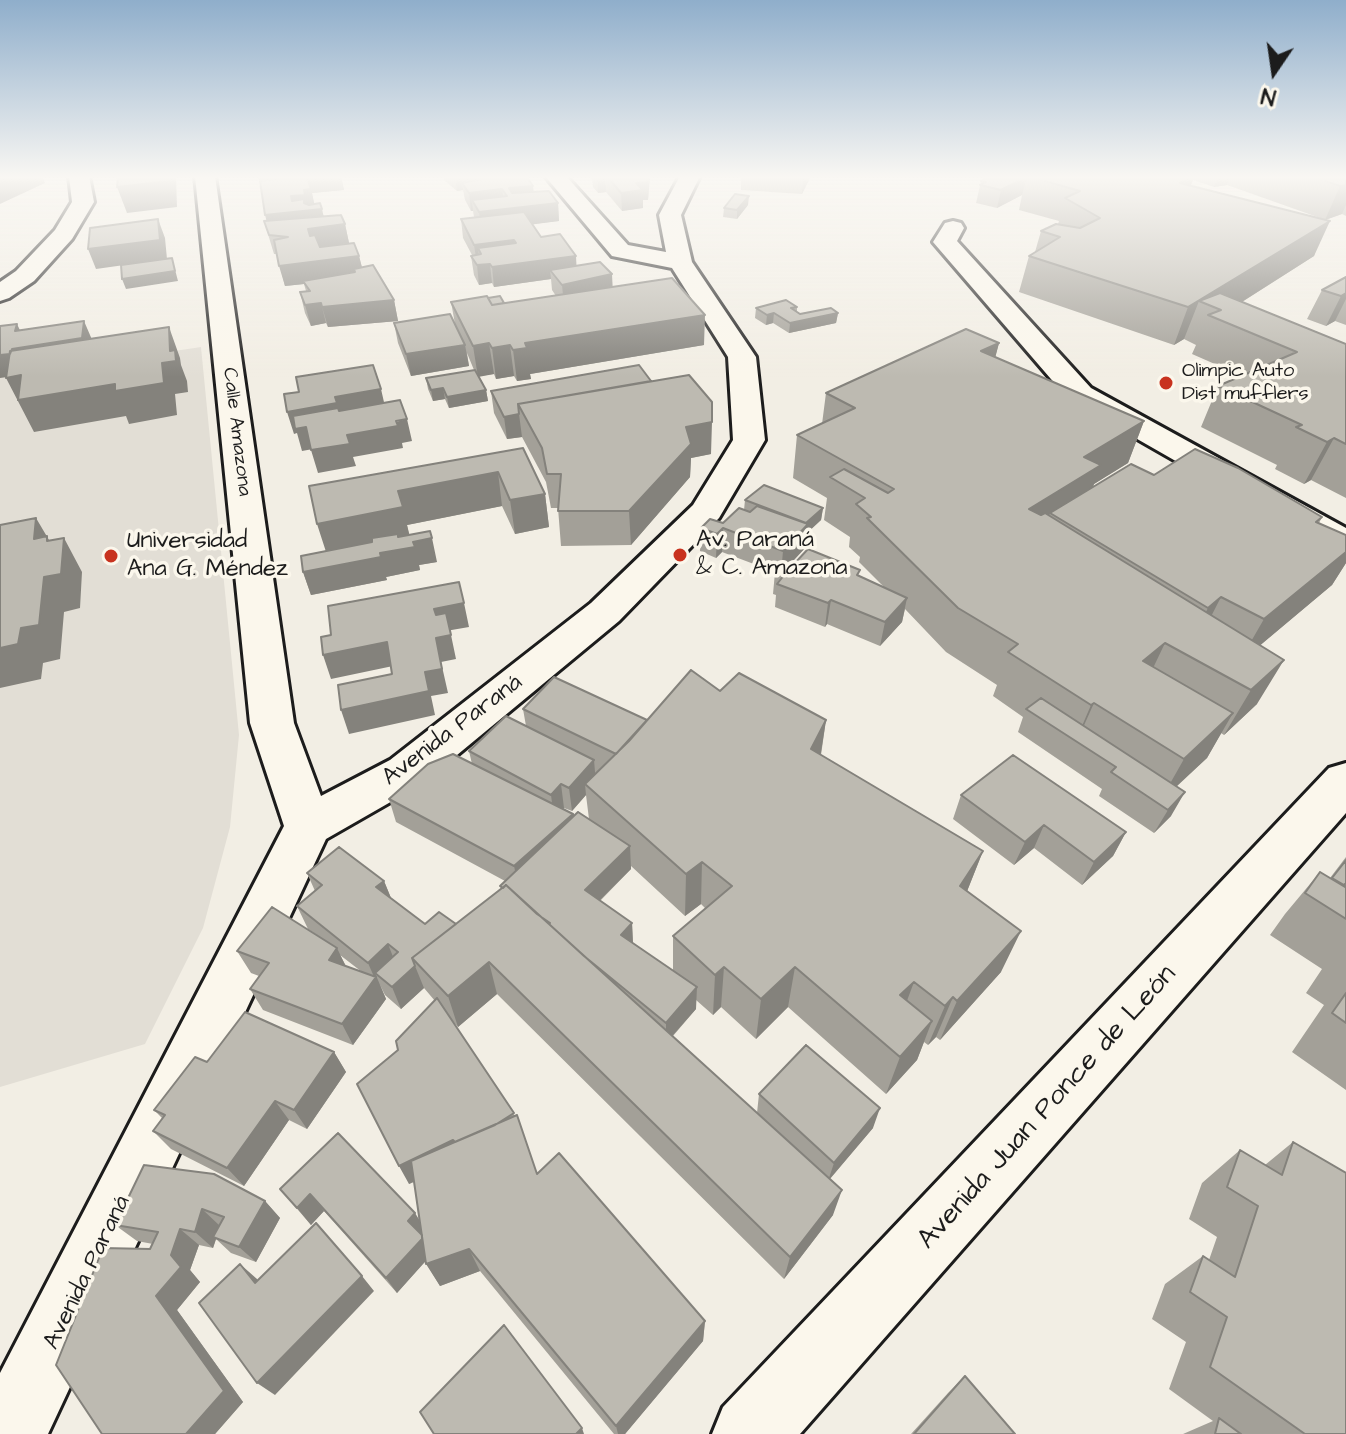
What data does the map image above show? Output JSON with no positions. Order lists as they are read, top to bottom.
{
  "streets": {
    "street": ["Calle Amazona", "Avenida Paraná", "Avenida Juan Ponce de León"]
  },
  "crossings": [
    ["Calle Amazona", "Avenida Paraná"]
  ],
  "places": ["Olimpic Auto Dist mufflers", "Av. Paraná & C. Amazona", "Universidad Ana G. Méndez"],
  "north": "bottom"
}
